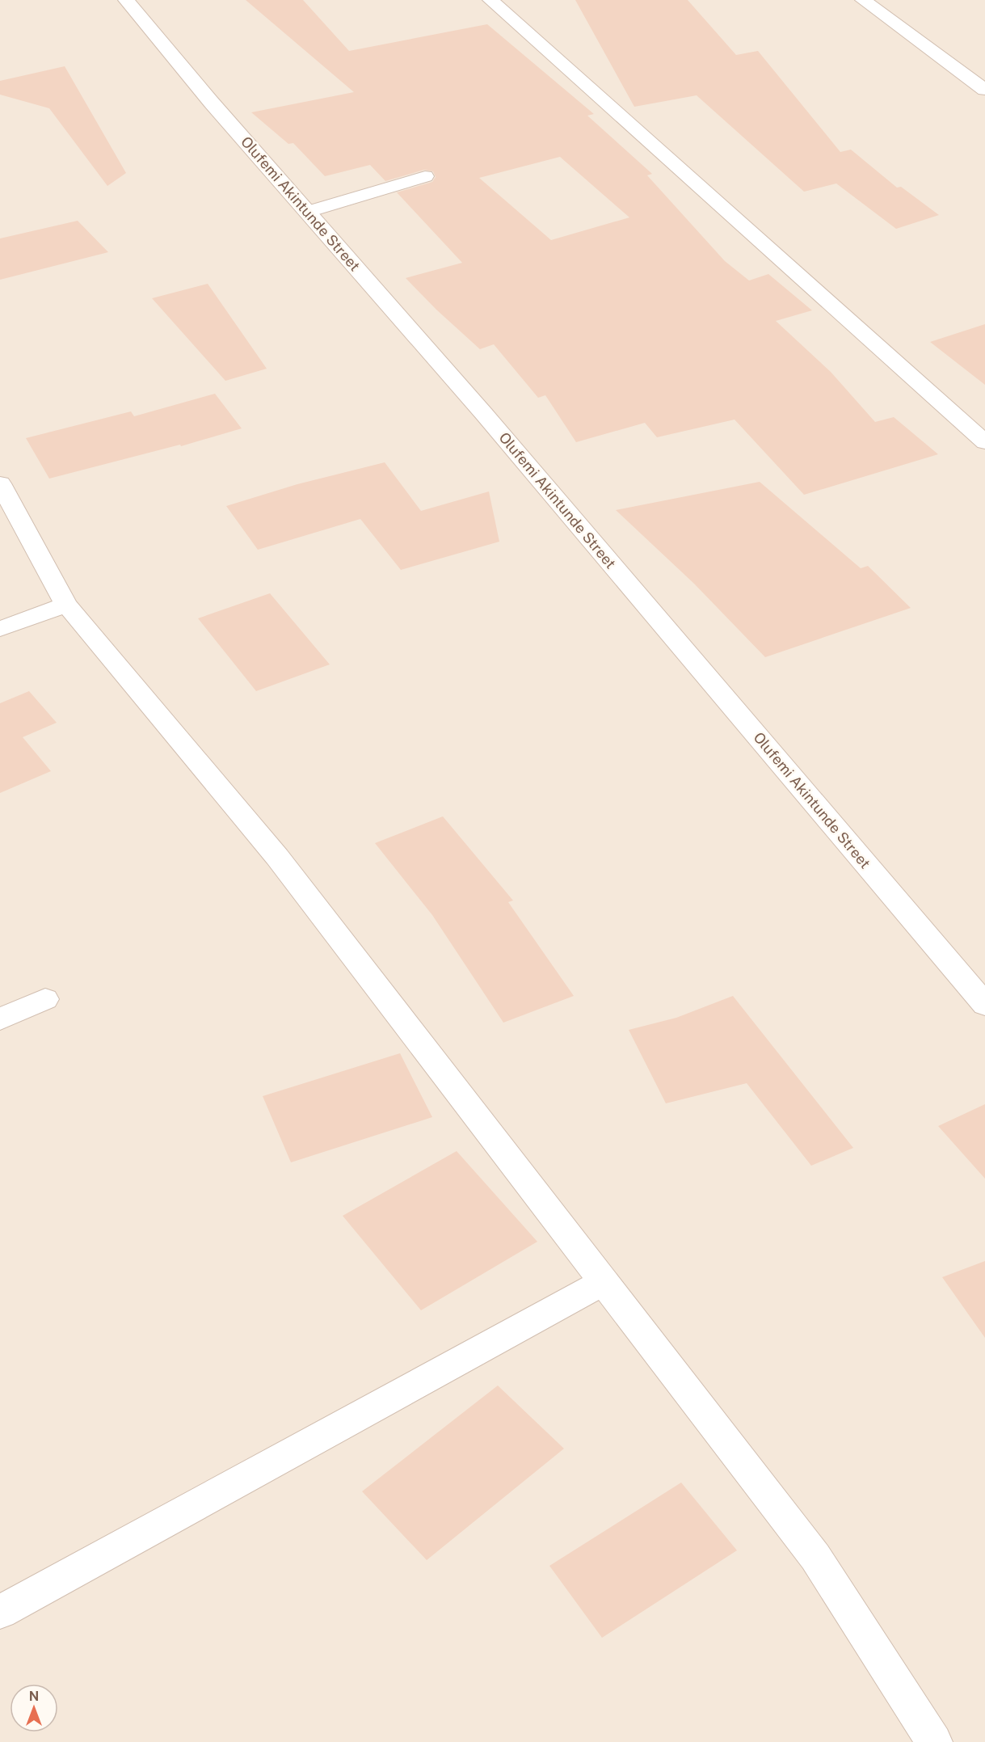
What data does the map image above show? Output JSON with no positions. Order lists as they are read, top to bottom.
{
  "streets": {
    "street": ["Olufemi Akintunde Street"]
  },
  "north": "top"
}
